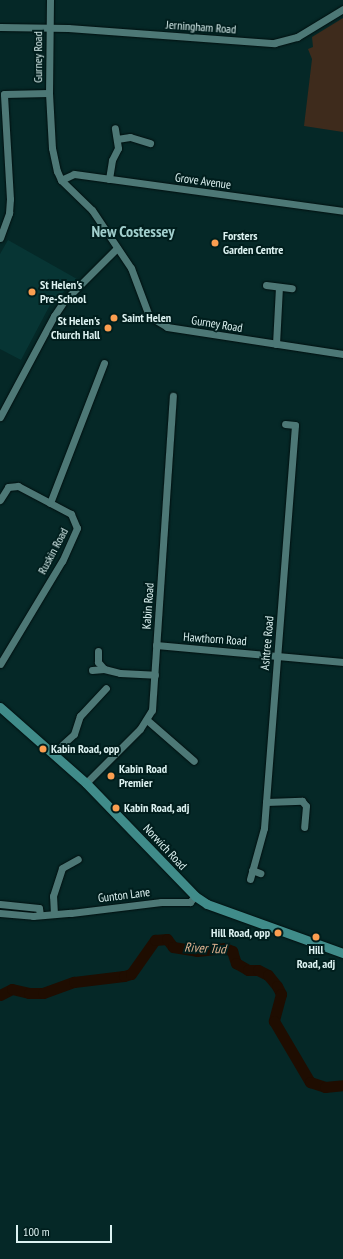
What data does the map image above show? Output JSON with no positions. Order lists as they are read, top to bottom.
{
  "streets": {
    "street": [
      "Jerningham Road",
      "Gurney Road",
      "Grove Avenue",
      "Ruskin Road",
      "Kabin Road",
      "Hawthorn Road",
      "Ashtree Road",
      "Norwich Road",
      "Gunton Lane"
    ]
  },
  "crossings": [
    ["Jerningham Road", "Gurney Road"],
    ["Gurney Road", "Grove Avenue"],
    ["Kabin Road", "Hawthorn Road"],
    ["Kabin Road", "Norwich Road"],
    ["Hawthorn Road", "Ashtree Road"],
    ["Norwich Road", "Gunton Lane"]
  ],
  "districts": ["New Costessey"],
  "water": ["River Tud"],
  "places": [
    "Forsters Garden Centre",
    "St Helen's Pre-School",
    "Saint Helen",
    "St Helen's Church Hall",
    "Kabin Road, opp",
    "Kabin Road Premier",
    "Kabin Road, adj",
    "Hill Road, opp",
    "Hill Road, adj"
  ],
  "scale_bar": "100 m"
}
